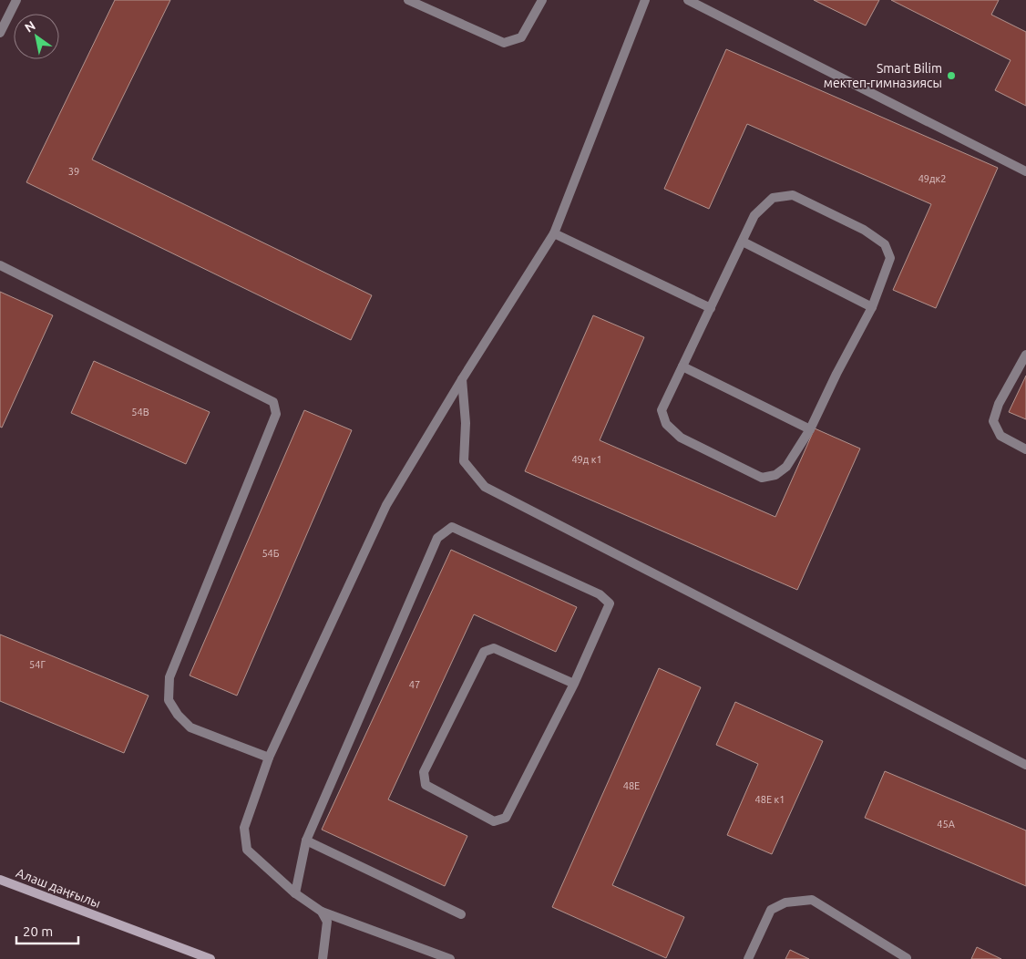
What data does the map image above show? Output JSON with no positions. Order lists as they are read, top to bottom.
{
  "streets": {
    "main road": ["Алаш даңғылы"]
  },
  "places": ["Smart Bilim мектеп-гимназиясы"],
  "house_numbers": [
    "39",
    "49дк2",
    "54В",
    "49д к1",
    "54Б",
    "54Г",
    "47",
    "48Е",
    "48Е к1",
    "45А"
  ],
  "scale_bar": "20 m",
  "north": "top left"
}
